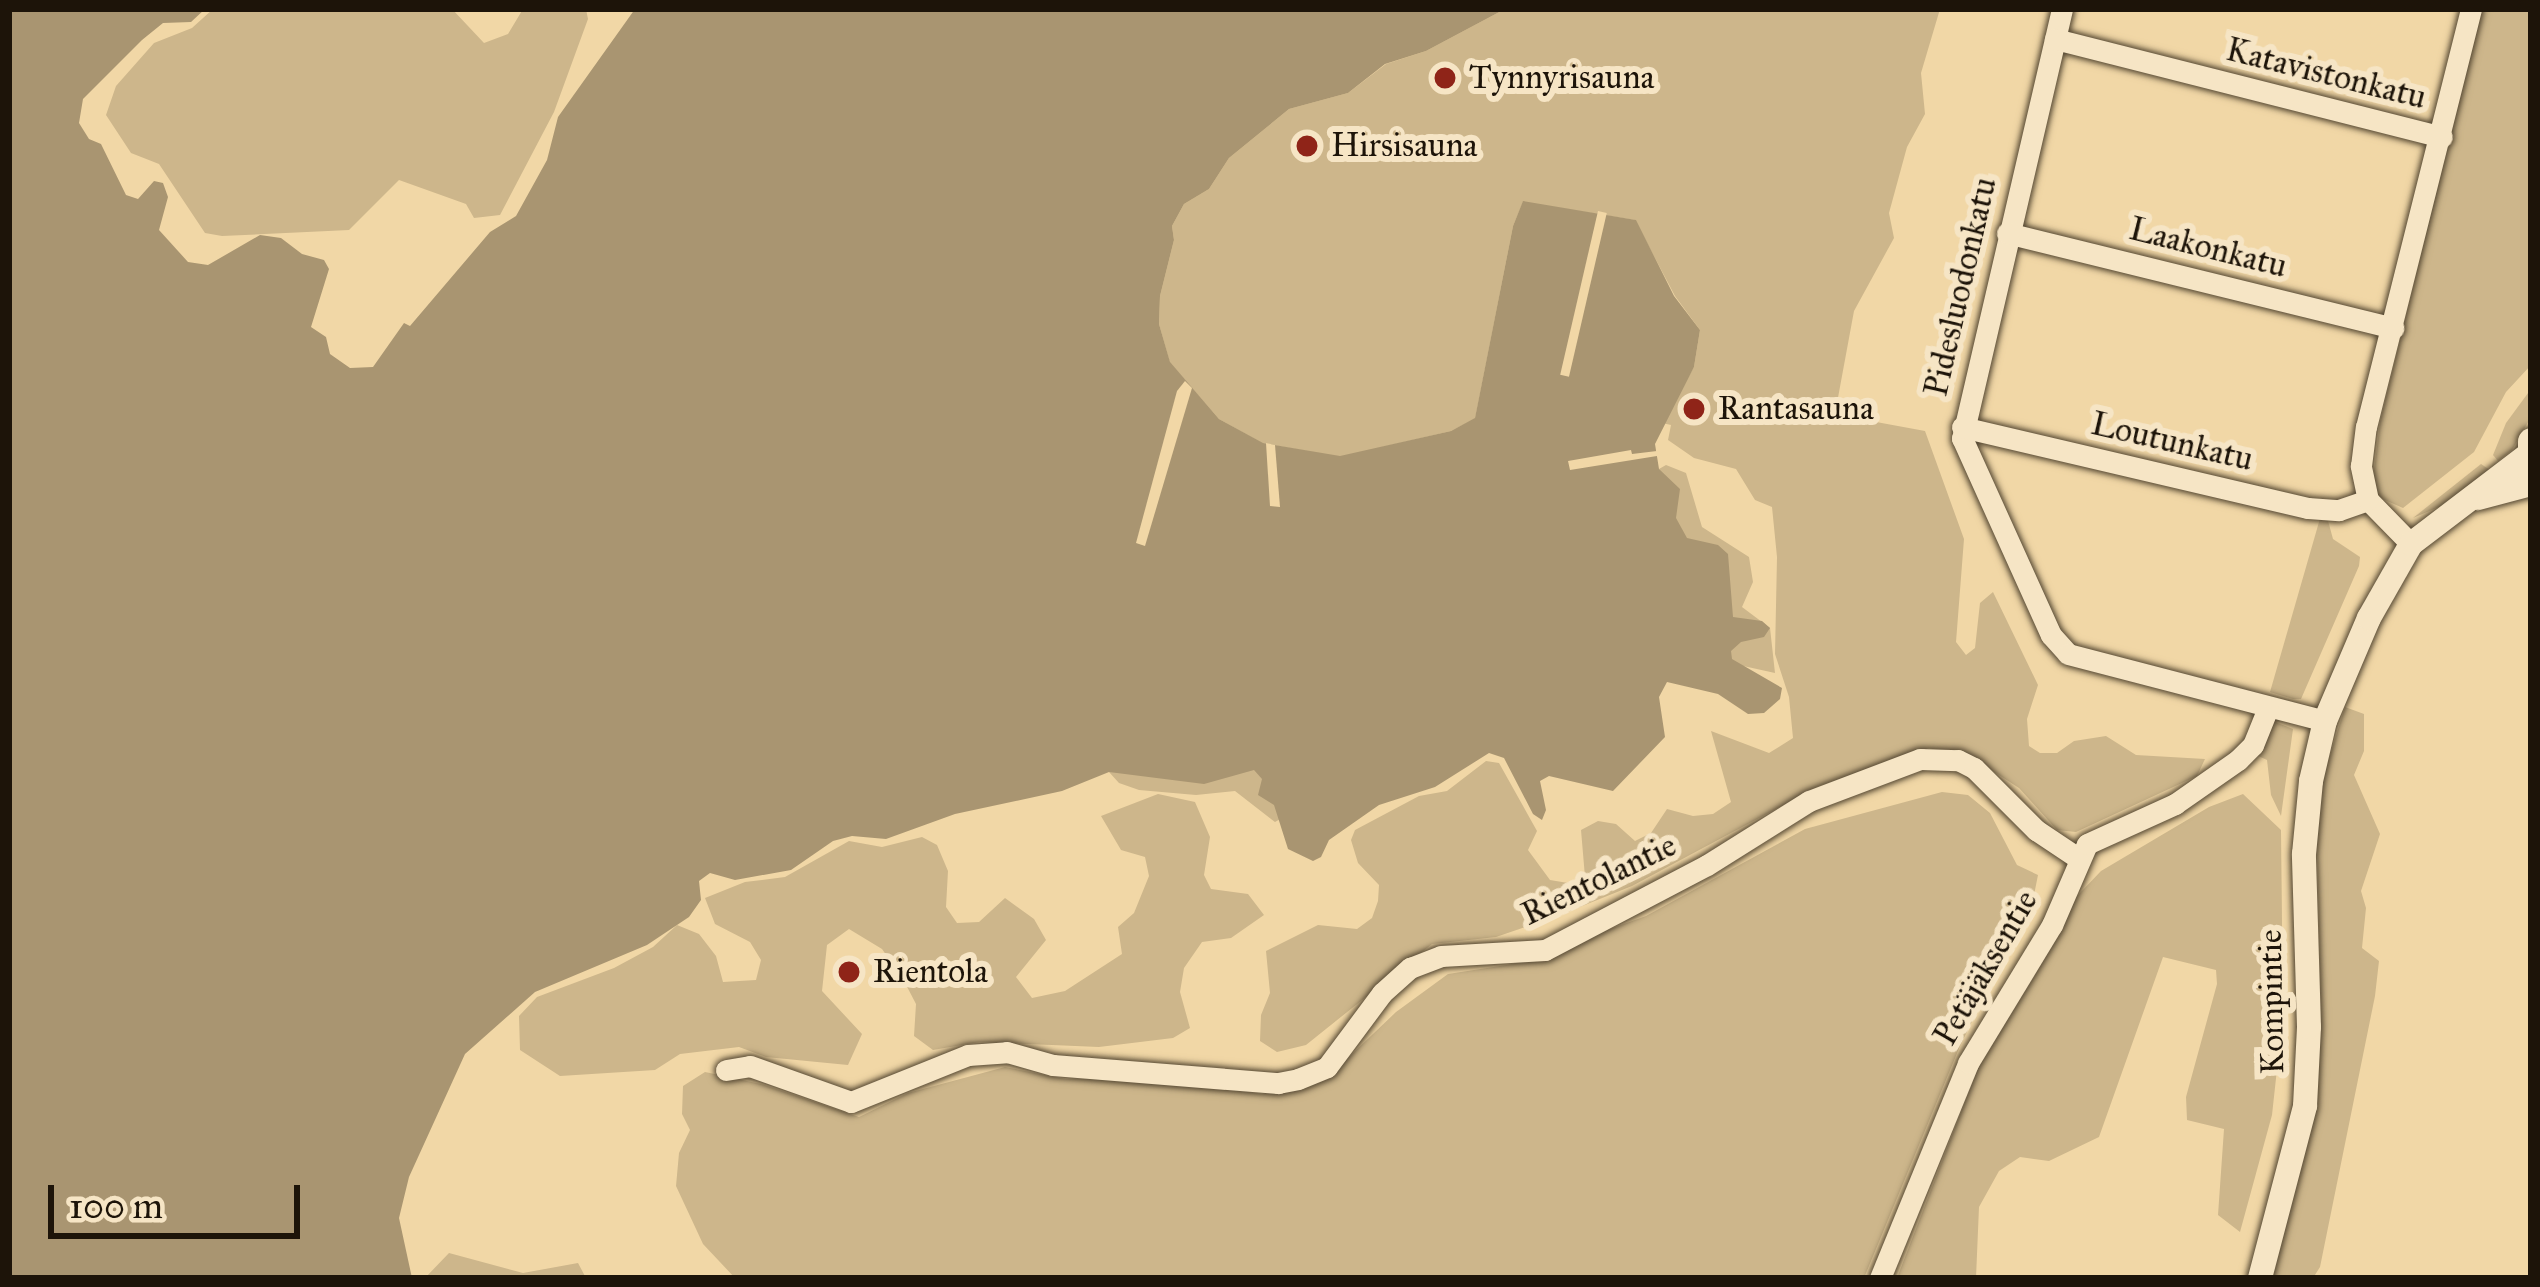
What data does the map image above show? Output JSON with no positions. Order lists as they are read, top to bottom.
{
  "streets": {
    "street": [
      "Katavistonkatu",
      "Laakonkatu",
      "Pidesluodonkatu",
      "Loutunkatu",
      "Rientolantie",
      "Petäjäksentie",
      "Kompintie"
    ]
  },
  "crossings": [
    ["Katavistonkatu", "Pidesluodonkatu"],
    ["Laakonkatu", "Pidesluodonkatu"],
    ["Pidesluodonkatu", "Loutunkatu"],
    ["Pidesluodonkatu", "Kompintie"],
    ["Rientolantie", "Petäjäksentie"]
  ],
  "places": [
    "Tynnyrisauna",
    "Hirsisauna",
    "Rantasauna",
    "Rientola"
  ],
  "scale_bar": "100 m"
}
